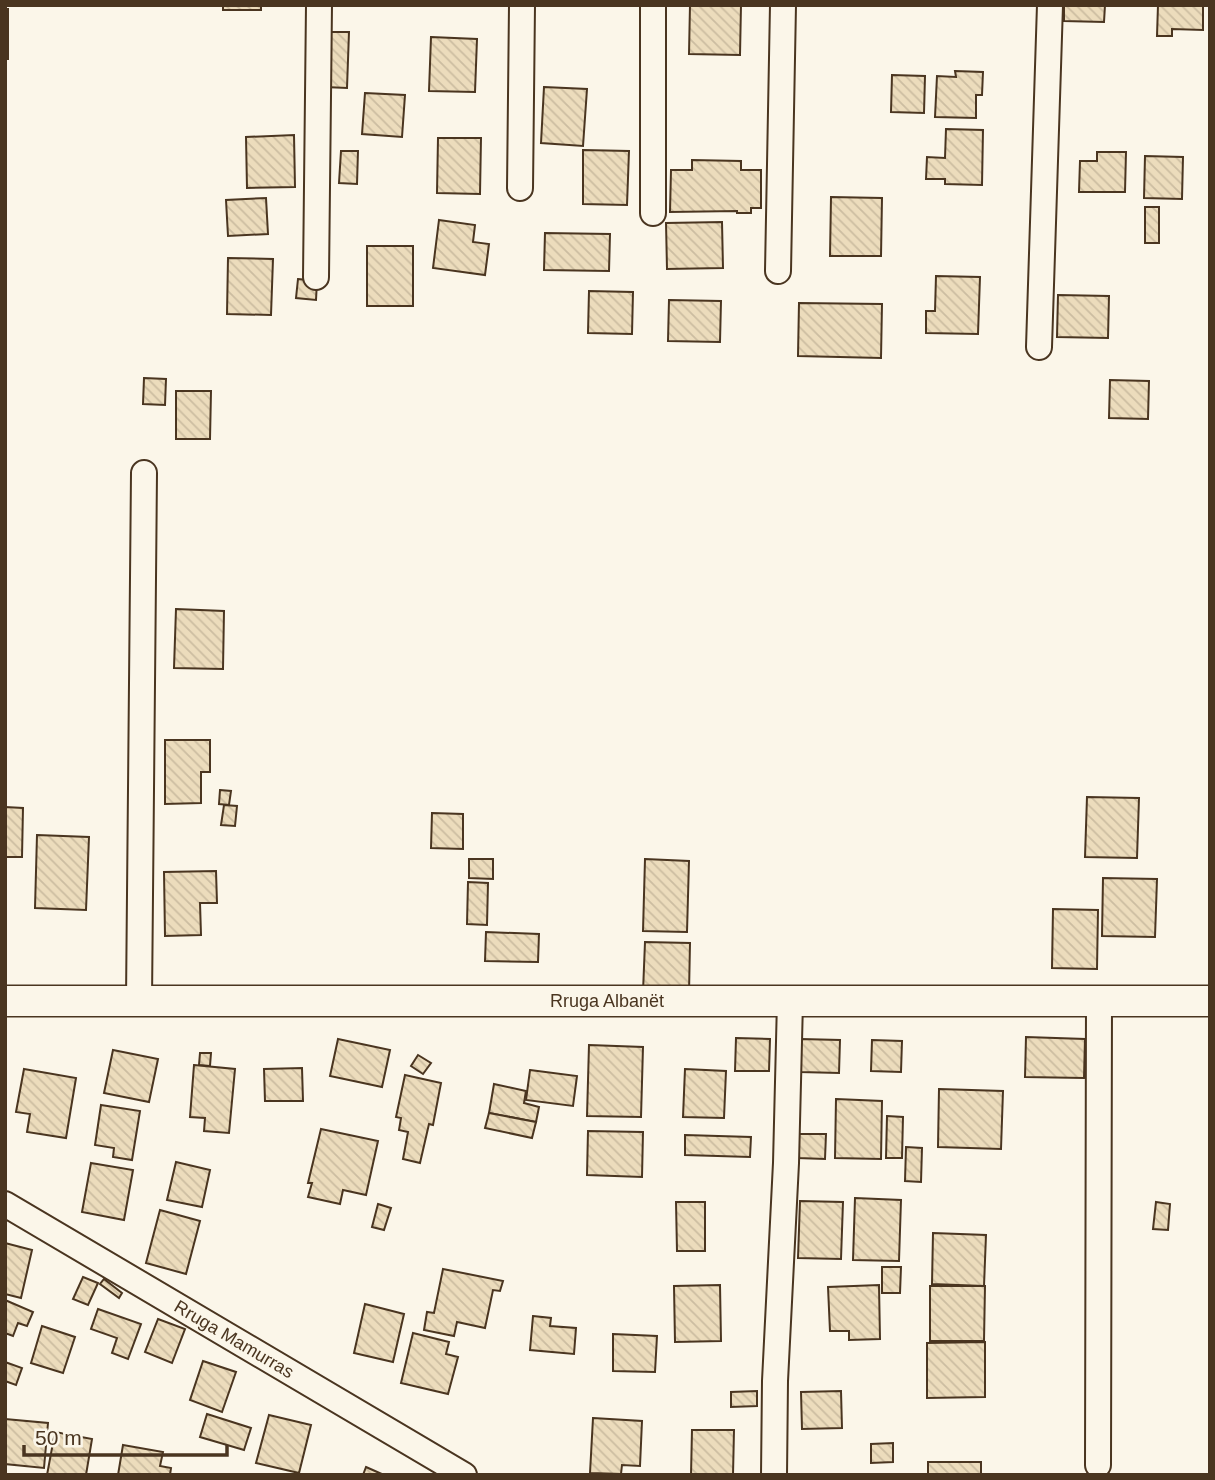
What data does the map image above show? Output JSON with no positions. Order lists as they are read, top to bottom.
{
  "streets": {
    "street": ["Rruga Albanët", "Rruga Mamurras"]
  },
  "scale_bar": "50 m"
}
